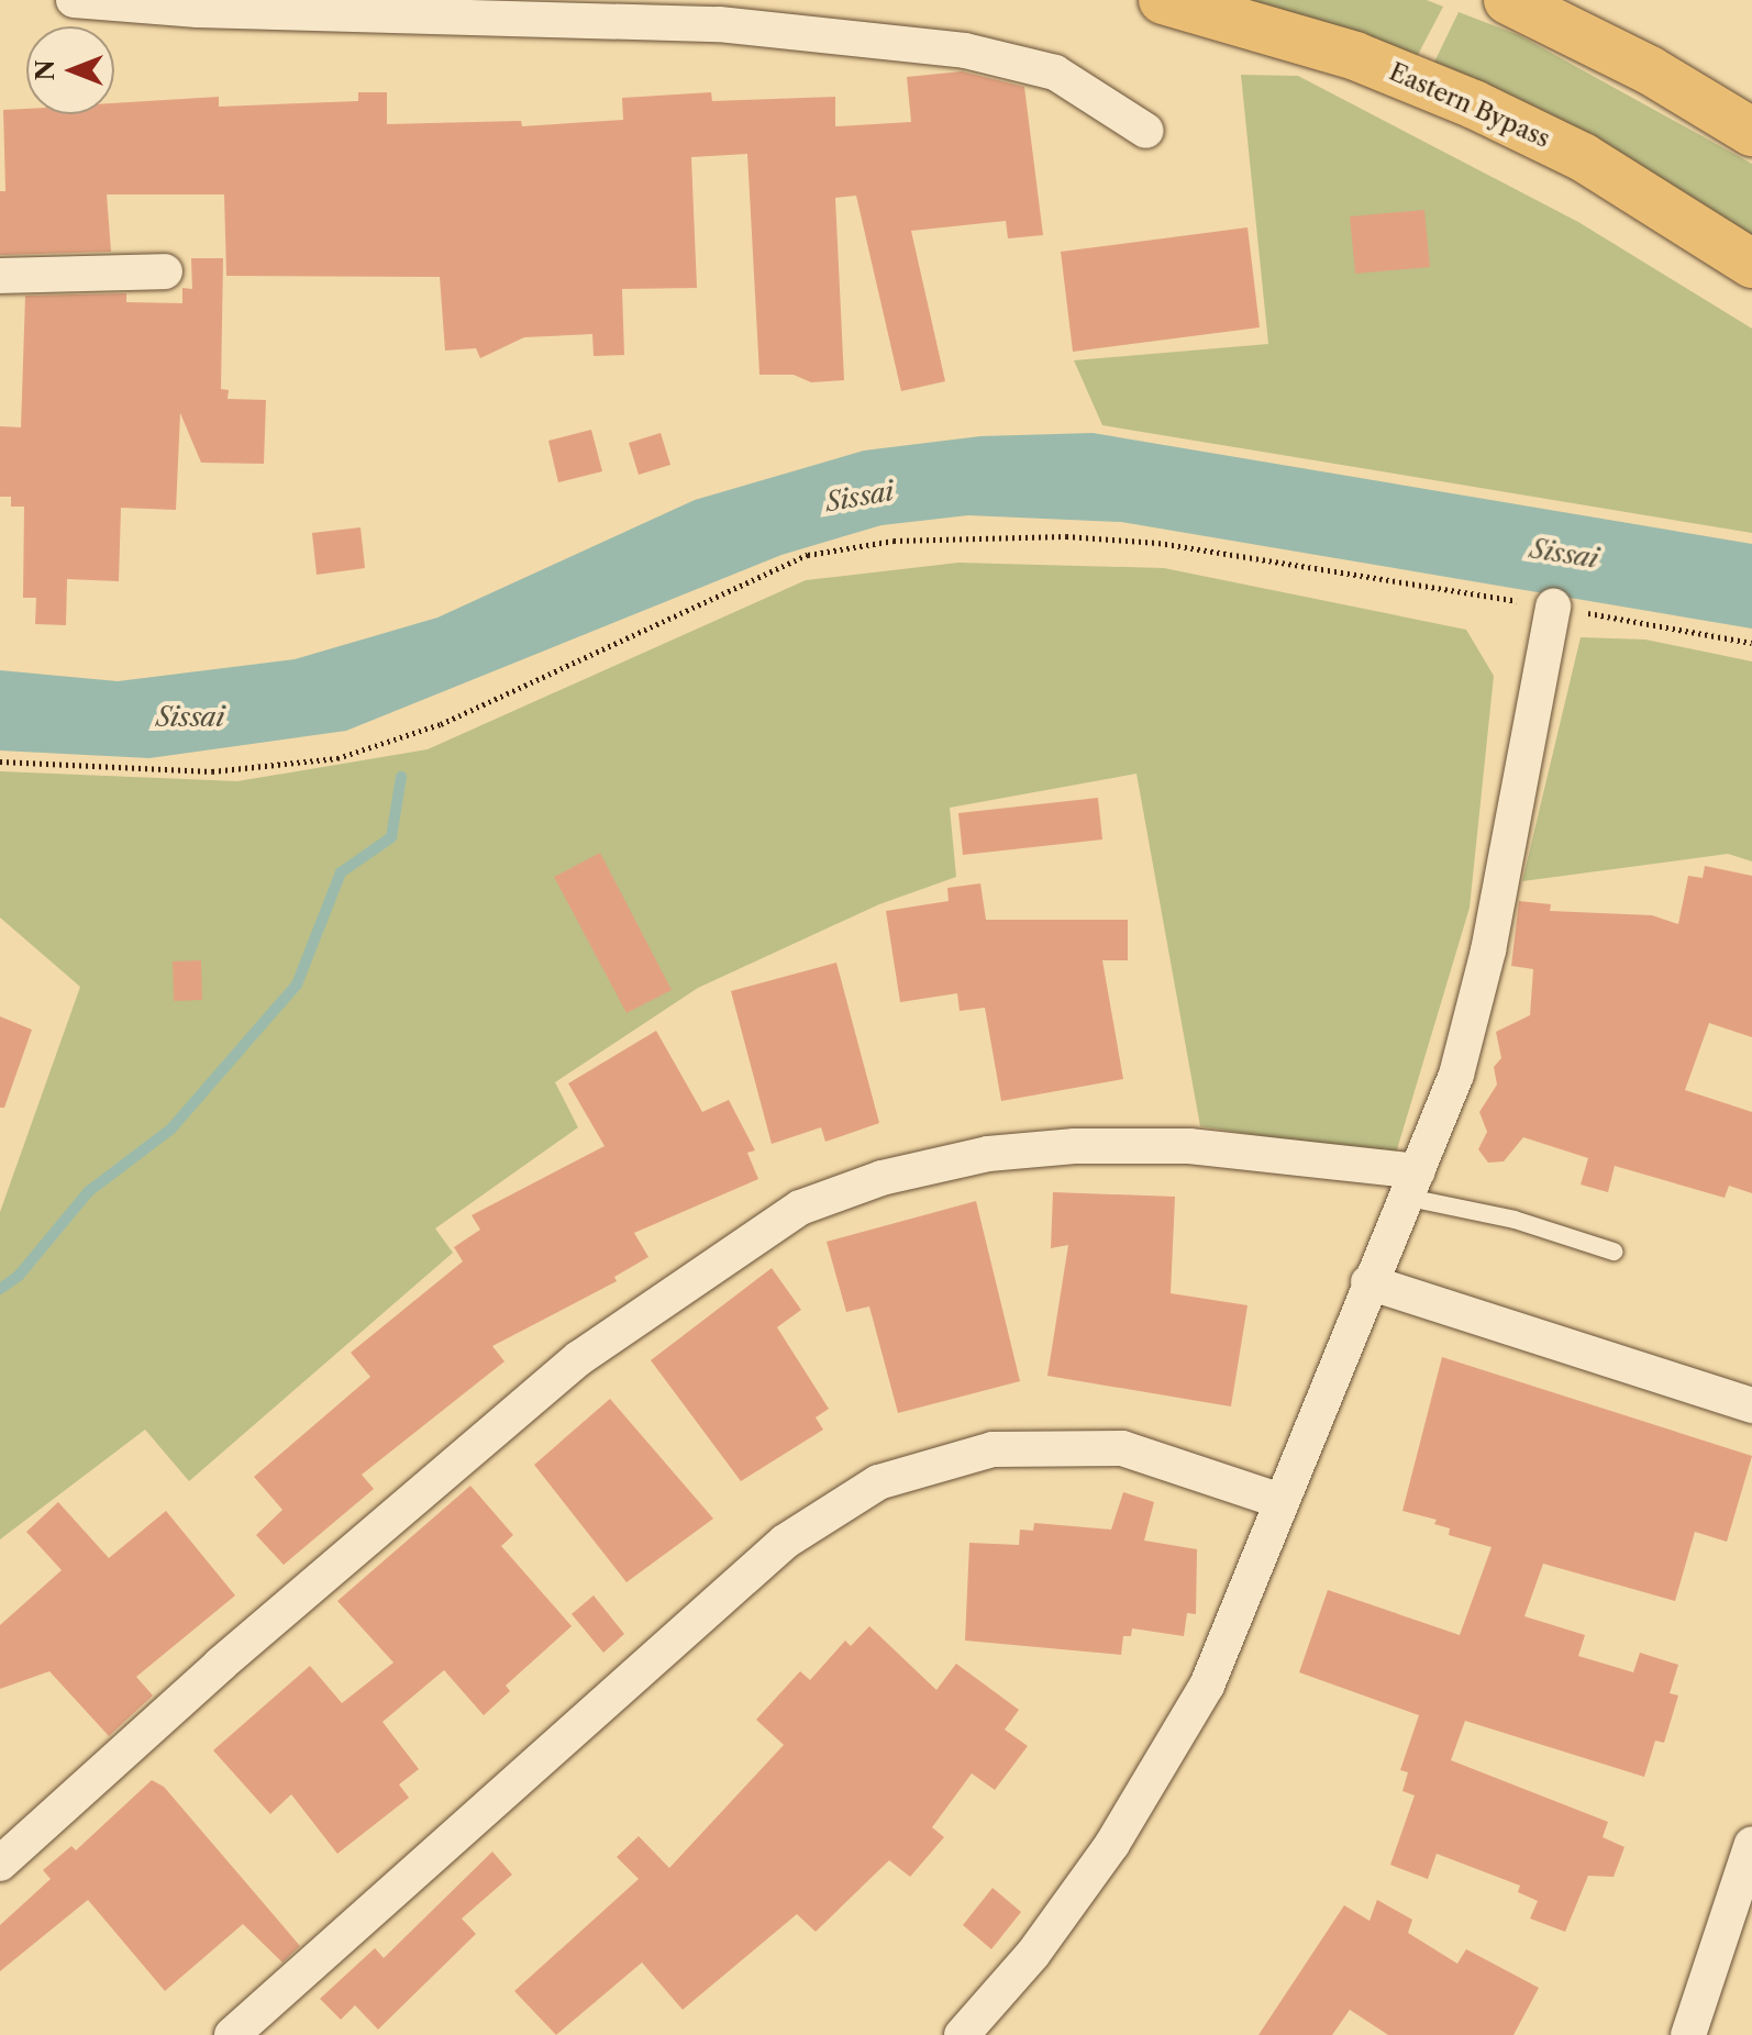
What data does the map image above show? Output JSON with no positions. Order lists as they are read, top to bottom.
{
  "streets": {
    "highway": ["Eastern Bypass"]
  },
  "water": ["Sissai"],
  "north": "left"
}
